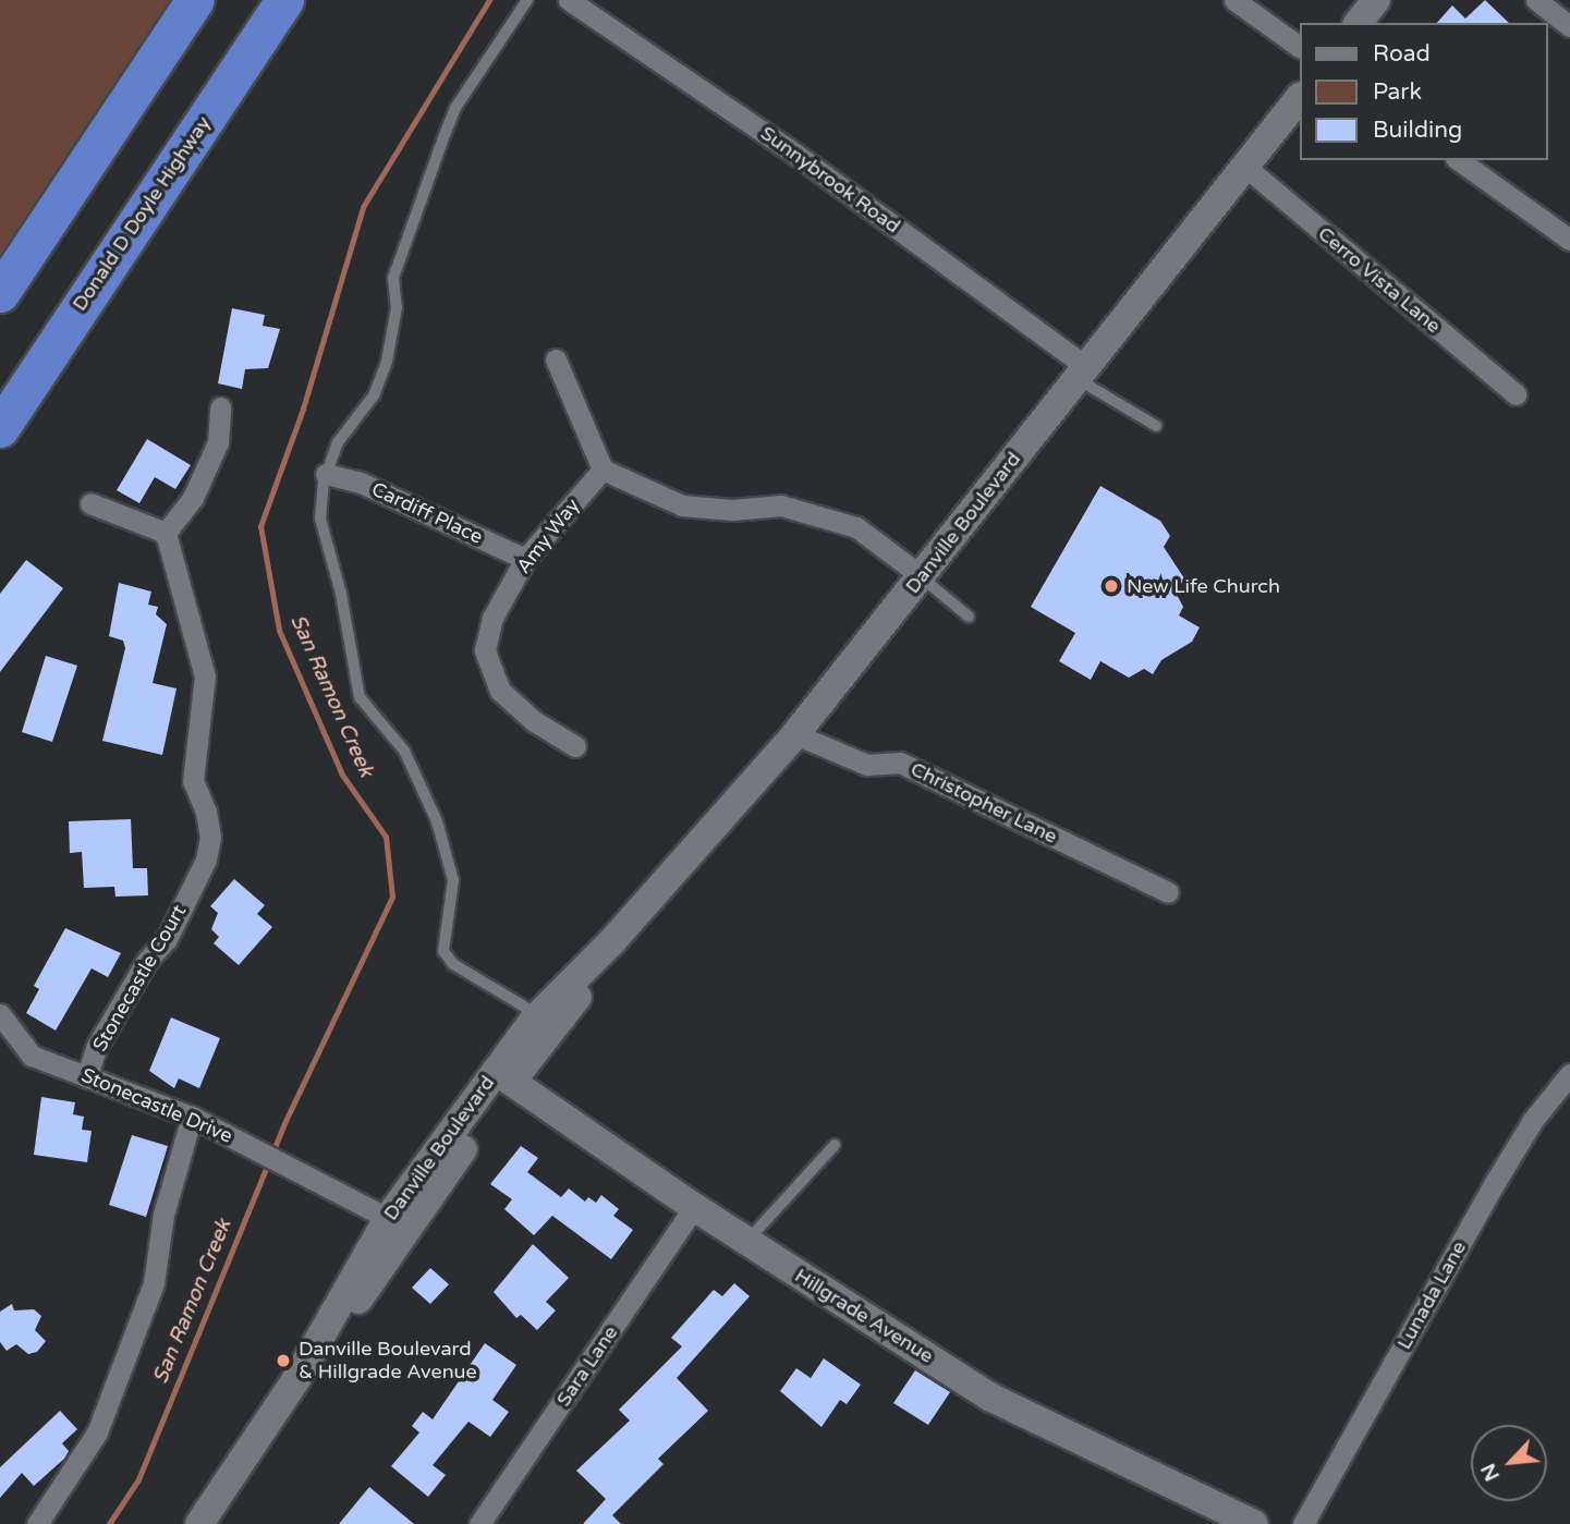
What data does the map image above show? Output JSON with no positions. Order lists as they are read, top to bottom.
{
  "streets": {
    "highway": ["Donald D Doyle Highway"],
    "main road": ["Danville Boulevard", "Hillgrade Avenue"],
    "street": [
      "Sunnybrook Road",
      "Cerro Vista Lane",
      "Cardiff Place",
      "Amy Way",
      "Christopher Lane",
      "Stonecastle Court",
      "Stonecastle Drive",
      "Lunada Lane",
      "Sara Lane"
    ]
  },
  "crossings": [
    ["Sunnybrook Road", "Danville Boulevard"],
    ["Cerro Vista Lane", "Danville Boulevard"],
    ["Cardiff Place", "Amy Way"],
    ["Danville Boulevard", "Christopher Lane"],
    ["Danville Boulevard", "Stonecastle Drive"],
    ["Danville Boulevard", "Hillgrade Avenue"],
    ["Stonecastle Court", "Stonecastle Drive"],
    ["Hillgrade Avenue", "Sara Lane"]
  ],
  "water": ["San Ramon Creek"],
  "places": ["New Life Church", "Danville Boulevard & Hillgrade Avenue"],
  "legend": ["Road", "Park", "Building"],
  "north": "bottom left"
}
